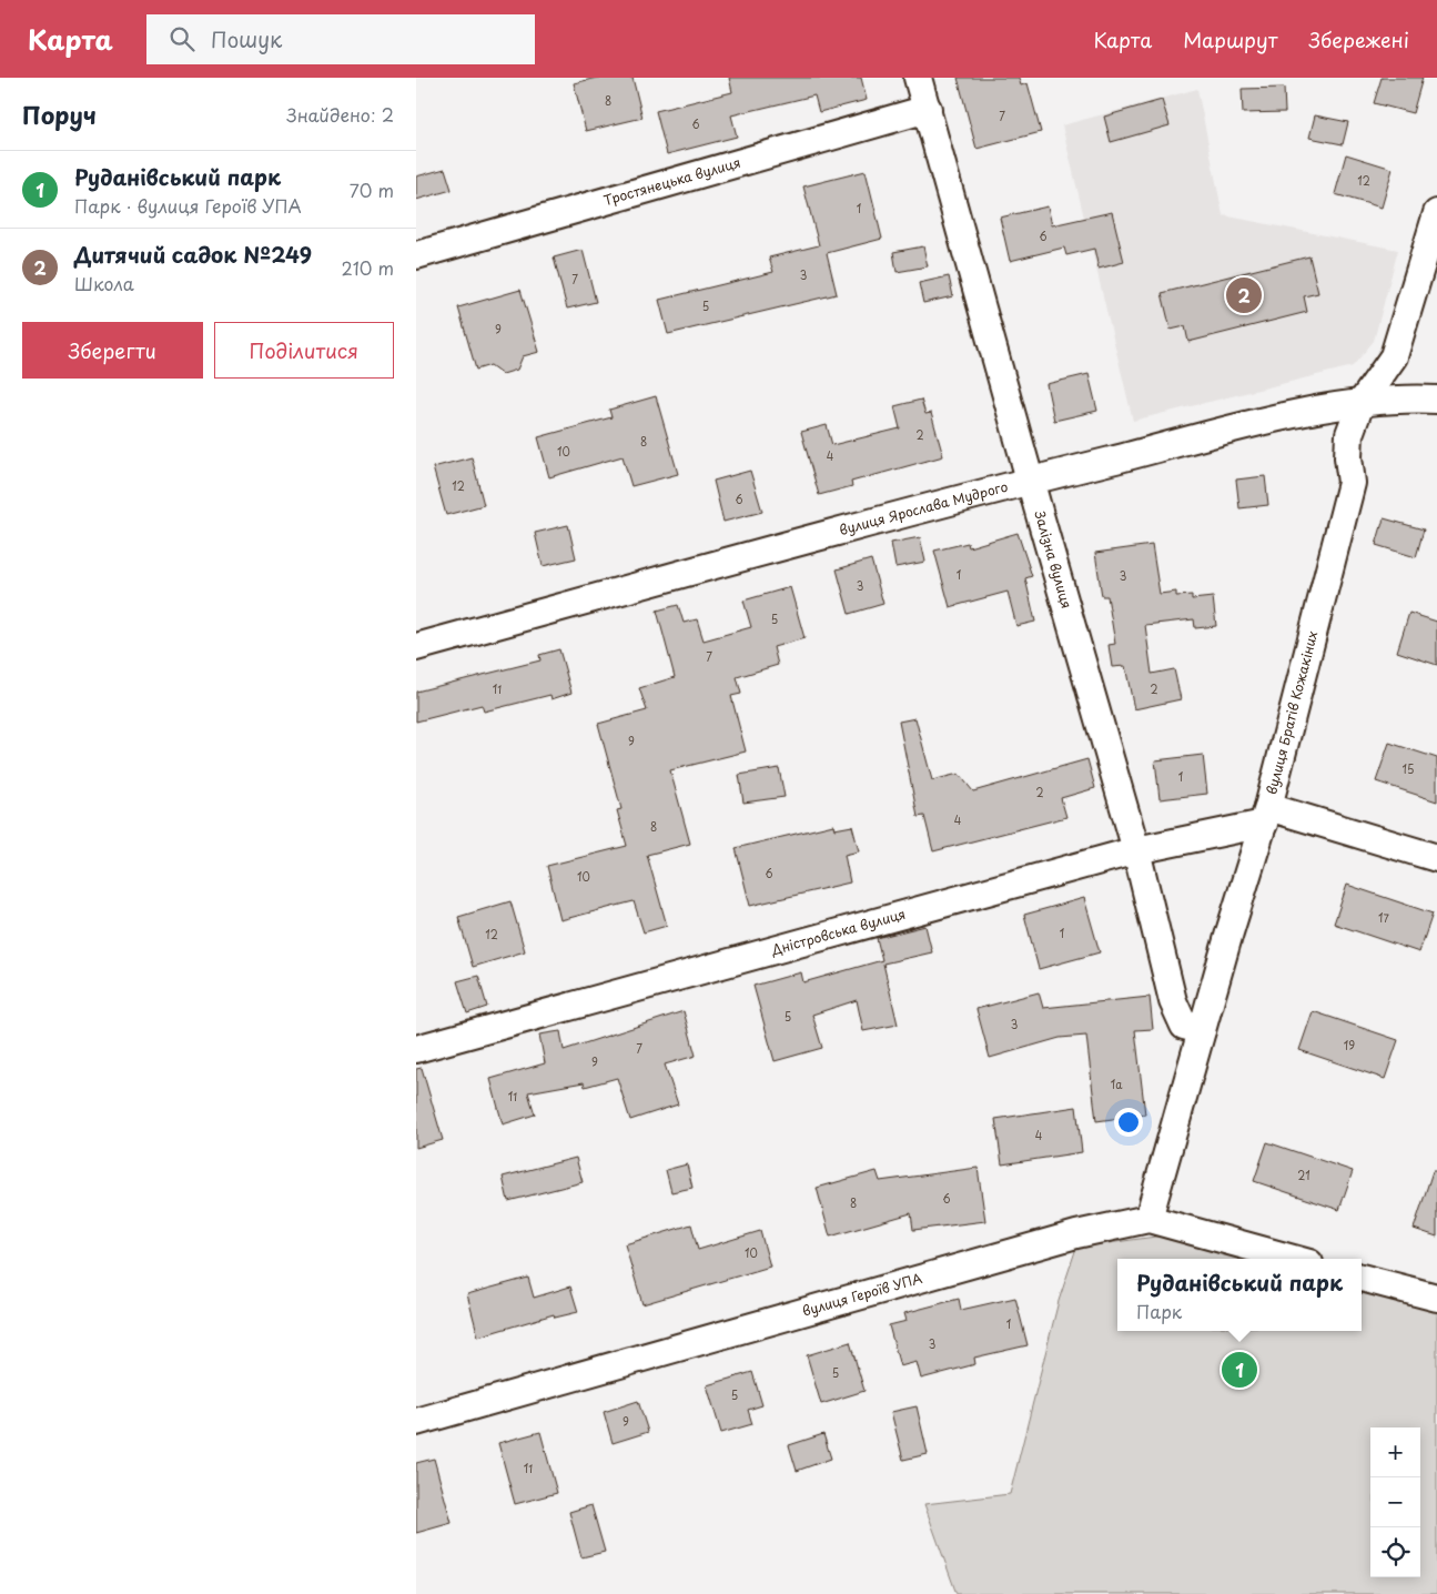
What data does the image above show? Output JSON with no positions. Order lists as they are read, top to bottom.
{
  "streets": {
    "street": [
      "Тростянецька вулиця",
      "вулиця Ярослава Мудрого",
      "Залізна вулиця",
      "вулиця Братів Кожакіних",
      "Дністровська вулиця",
      "вулиця Героїв УПА"
    ]
  },
  "crossings": [
    ["Тростянецька вулиця", "Залізна вулиця"],
    ["вулиця Ярослава Мудрого", "Залізна вулиця"],
    ["вулиця Ярослава Мудрого", "вулиця Братів Кожакіних"],
    ["Залізна вулиця", "вулиця Братів Кожакіних"],
    ["Залізна вулиця", "Дністровська вулиця"],
    ["вулиця Братів Кожакіних", "Дністровська вулиця"],
    ["вулиця Братів Кожакіних", "вулиця Героїв УПА"]
  ],
  "house_numbers": [
    "8",
    "7",
    "6",
    "12",
    "1",
    "6",
    "3",
    "7",
    "5",
    "9",
    "2",
    "8",
    "10",
    "4",
    "12",
    "6",
    "1",
    "3",
    "3",
    "5",
    "7",
    "11",
    "2",
    "9",
    "15",
    "1",
    "2",
    "4",
    "8",
    "6",
    "10",
    "17",
    "1",
    "12",
    "5",
    "3",
    "19",
    "7",
    "9",
    "1а",
    "11",
    "4",
    "21",
    "6",
    "8",
    "10",
    "1",
    "3",
    "5",
    "5",
    "9",
    "11"
  ],
  "page": {
    "header": "Карта",
    "search": "Пошук",
    "nav": ["Карта", "Маршрут", "Збережені"],
    "heading": ["Поруч", "Знайдено: 2"],
    "list": [
      {
        "mark": "1",
        "name": "Руданівський парк",
        "note": "Парк · вулиця Героїв УПА",
        "value": "70 m"
      },
      {
        "mark": "2",
        "name": "Дитячий садок №249",
        "note": "Школа",
        "value": "210 m"
      }
    ],
    "pins": ["2", "1"],
    "buttons": ["Зберегти", "Поділитися"],
    "popup": ["Руданівський парк", "Парк"],
    "map_buttons": ["+", "−"]
  }
}
